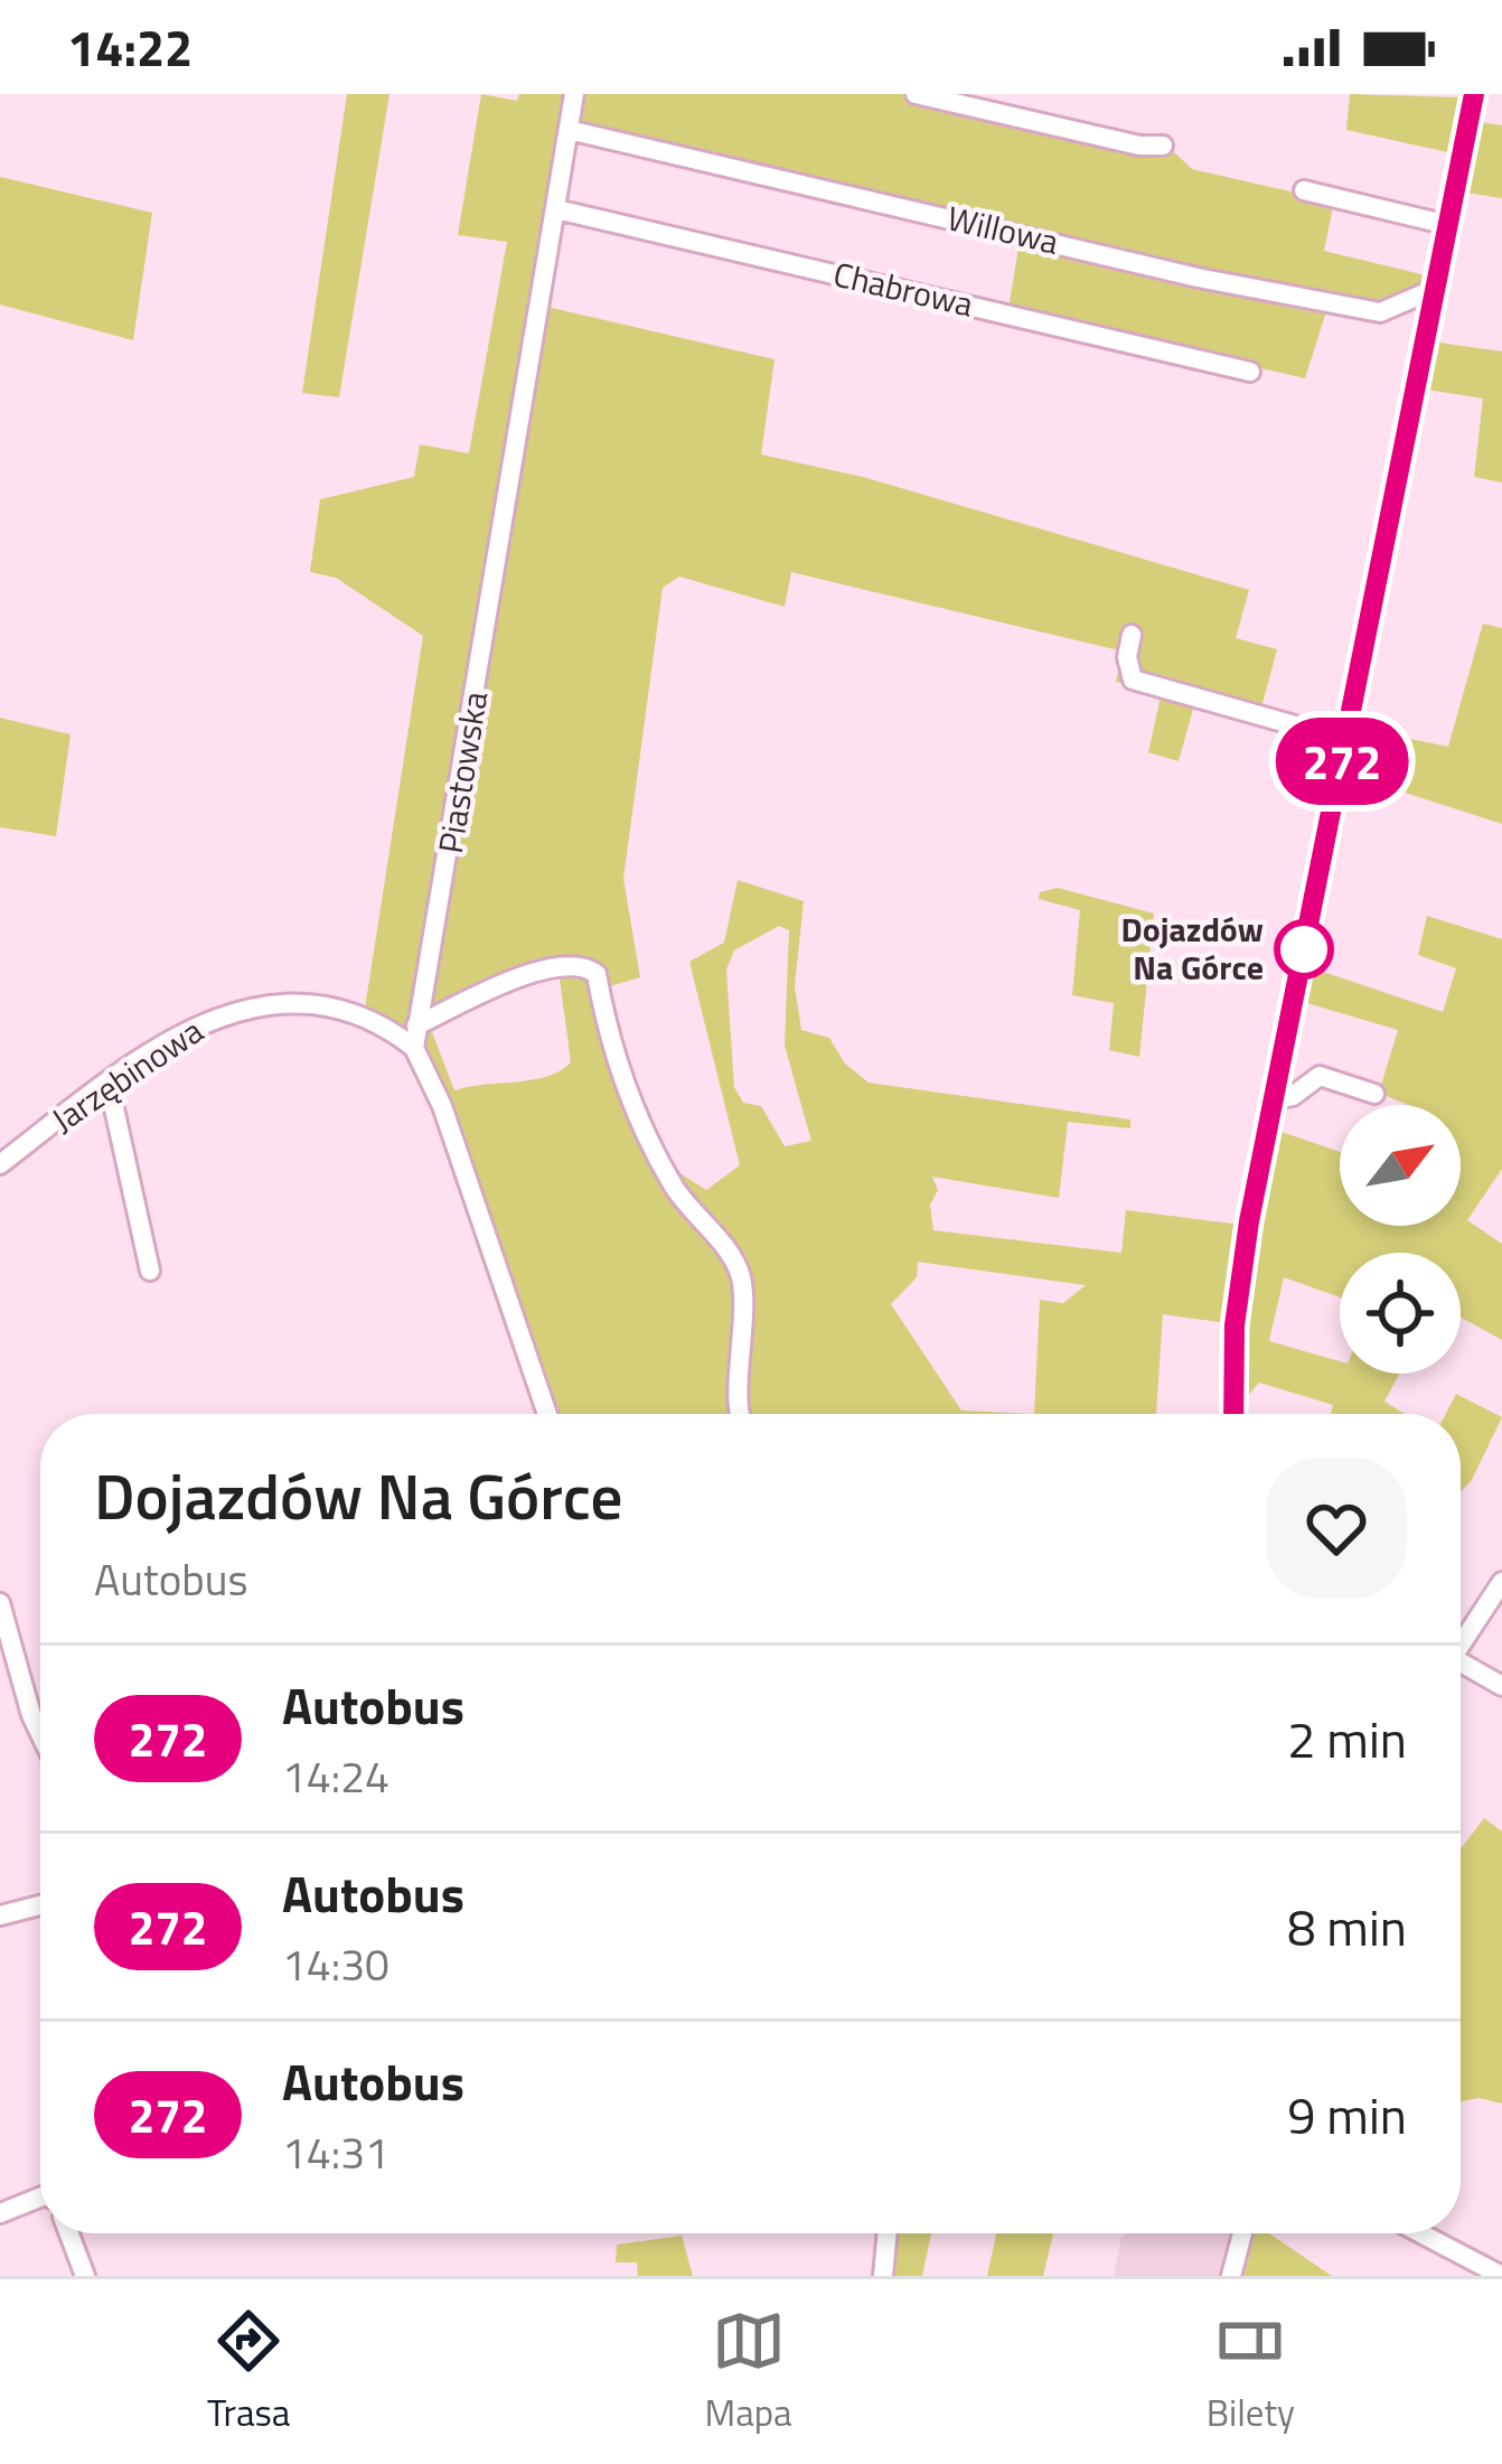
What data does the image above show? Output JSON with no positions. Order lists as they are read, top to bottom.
{
  "streets": {
    "street": [
      "Willowa",
      "Chabrowa",
      "Piastowska",
      "Jarzębinowa"
    ]
  },
  "crossings": [
    ["Willowa", "Piastowska"],
    ["Chabrowa", "Piastowska"],
    ["Piastowska", "Jarzębinowa"]
  ],
  "places": ["Dojazdów Na Górce"],
  "lines": ["bus line 272"],
  "north": "top right",
  "page": {
    "status": "14:22",
    "on_map": "272",
    "heading": ["Dojazdów Na Górce", "Autobus"],
    "list": [
      {
        "mark": "272",
        "name": "Autobus",
        "note": "14:24",
        "value": "2 min"
      },
      {
        "mark": "272",
        "name": "Autobus",
        "note": "14:30",
        "value": "8 min"
      },
      {
        "mark": "272",
        "name": "Autobus",
        "note": "14:31",
        "value": "9 min"
      }
    ],
    "tabs": ["Trasa", "Mapa", "Bilety"]
  }
}
